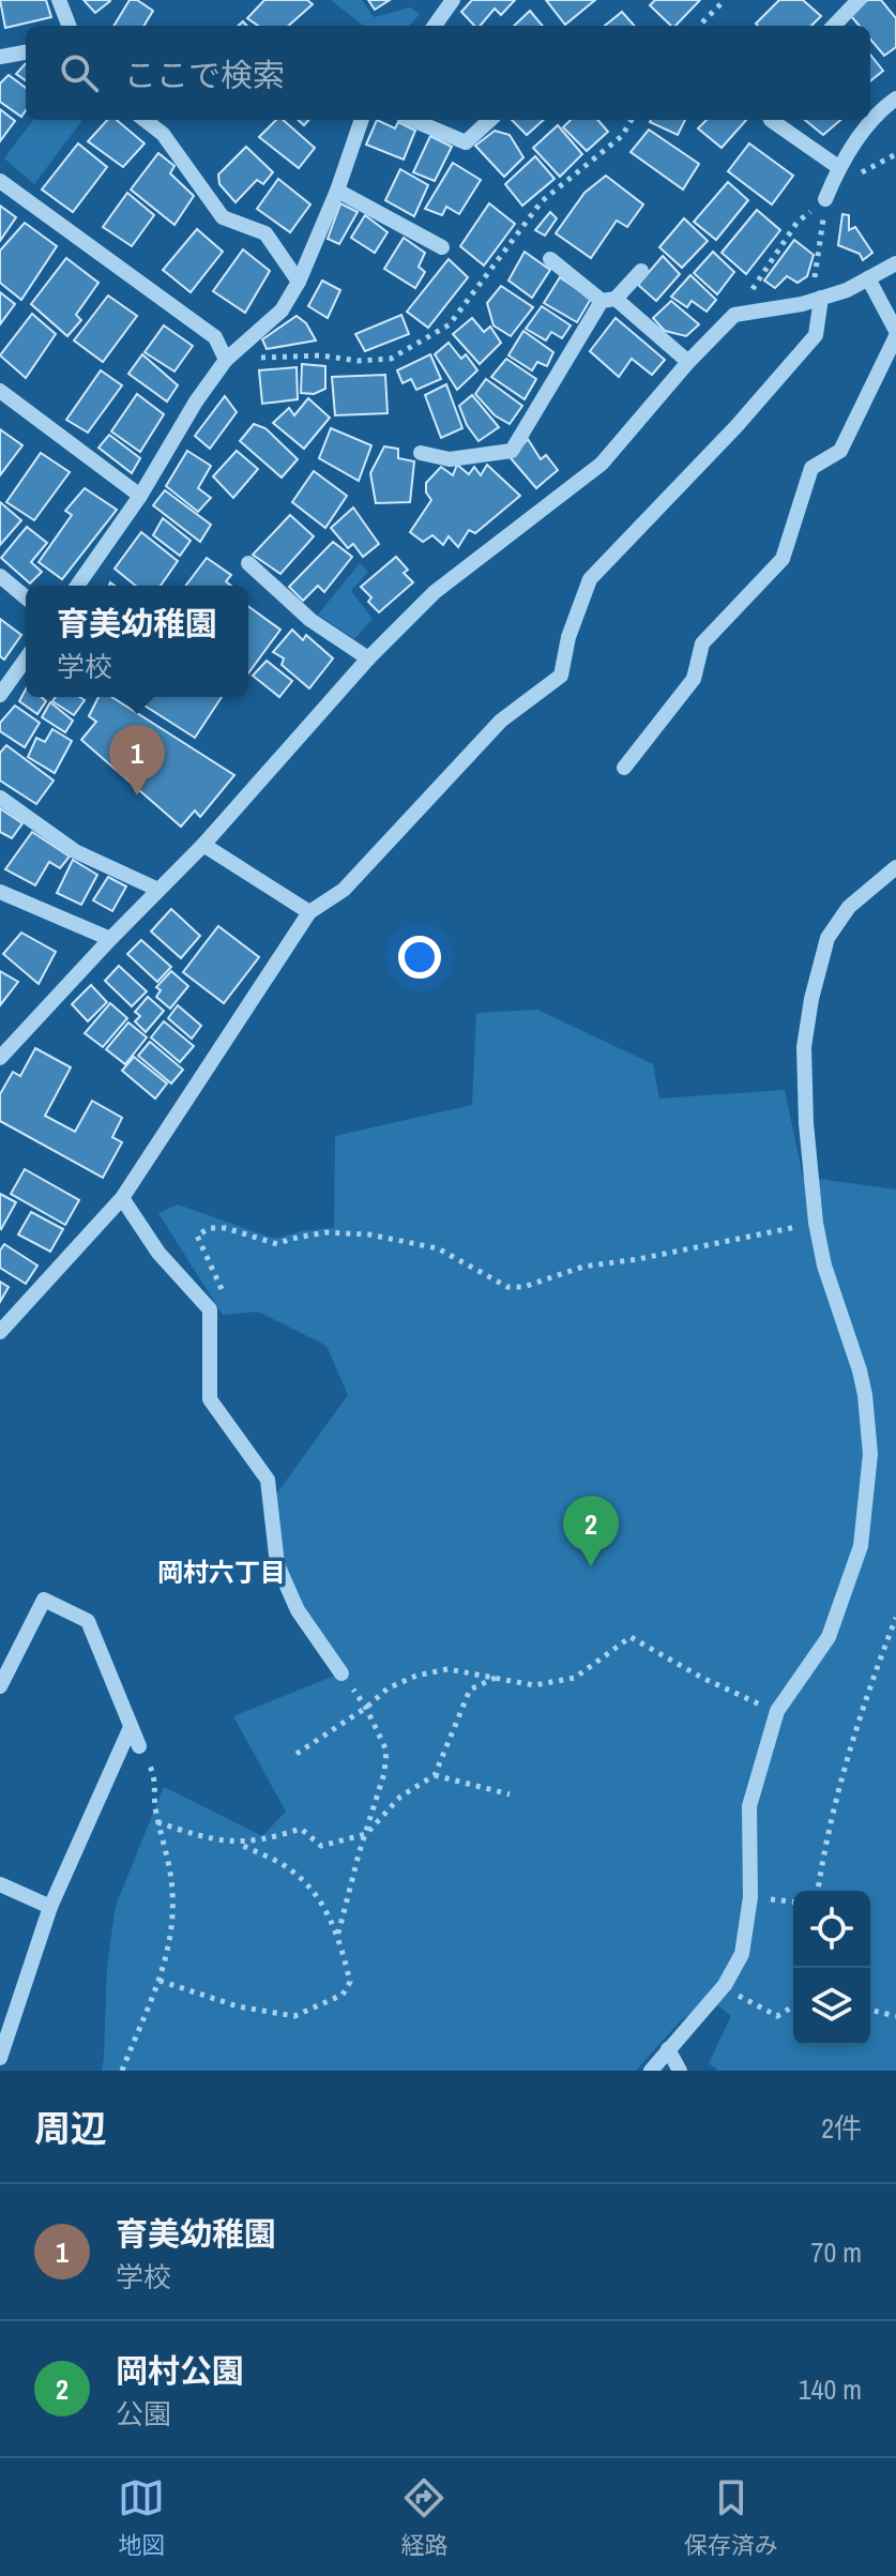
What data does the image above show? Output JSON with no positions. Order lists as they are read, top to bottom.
{
  "districts": ["岡村六丁目"],
  "page": {
    "search": "ここで検索",
    "popup": ["育美幼稚園", "学校"],
    "pins": ["1", "2"],
    "heading": ["周辺", "2件"],
    "list": [
      {
        "mark": "1",
        "name": "育美幼稚園",
        "note": "学校",
        "value": "70 m"
      },
      {
        "mark": "2",
        "name": "岡村公園",
        "note": "公園",
        "value": "140 m"
      }
    ],
    "nav": ["地図", "経路", "保存済み"]
  }
}
